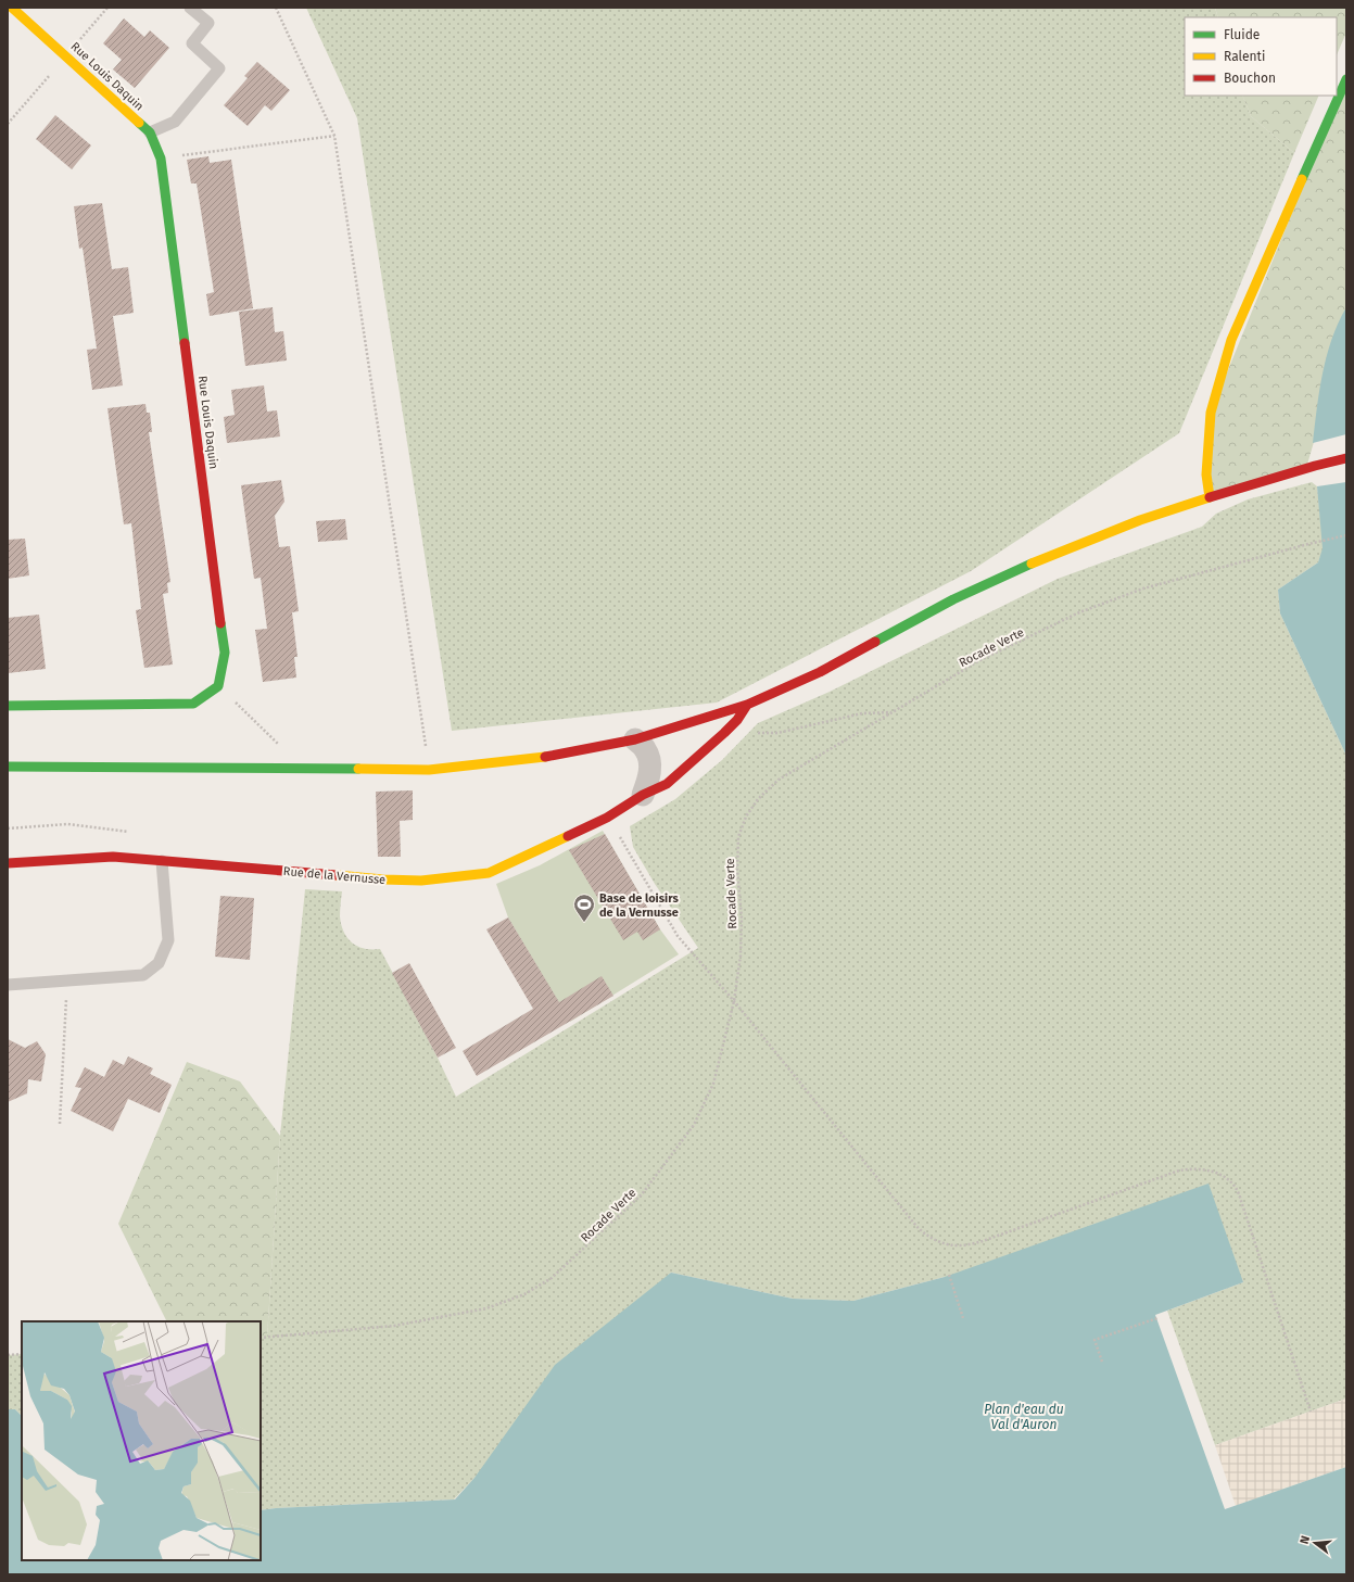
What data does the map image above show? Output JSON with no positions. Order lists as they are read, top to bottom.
{
  "streets": {
    "street": ["Rue Louis Daquin", "Rue de la Vernusse"],
    "path": ["Rocade Verte"]
  },
  "water": ["Plan d'eau du Val d'Auron"],
  "places": {
    "sports": ["Base de loisirs de la Vernusse"]
  },
  "legend": ["Fluide", "Ralenti", "Bouchon"],
  "north": "left"
}
